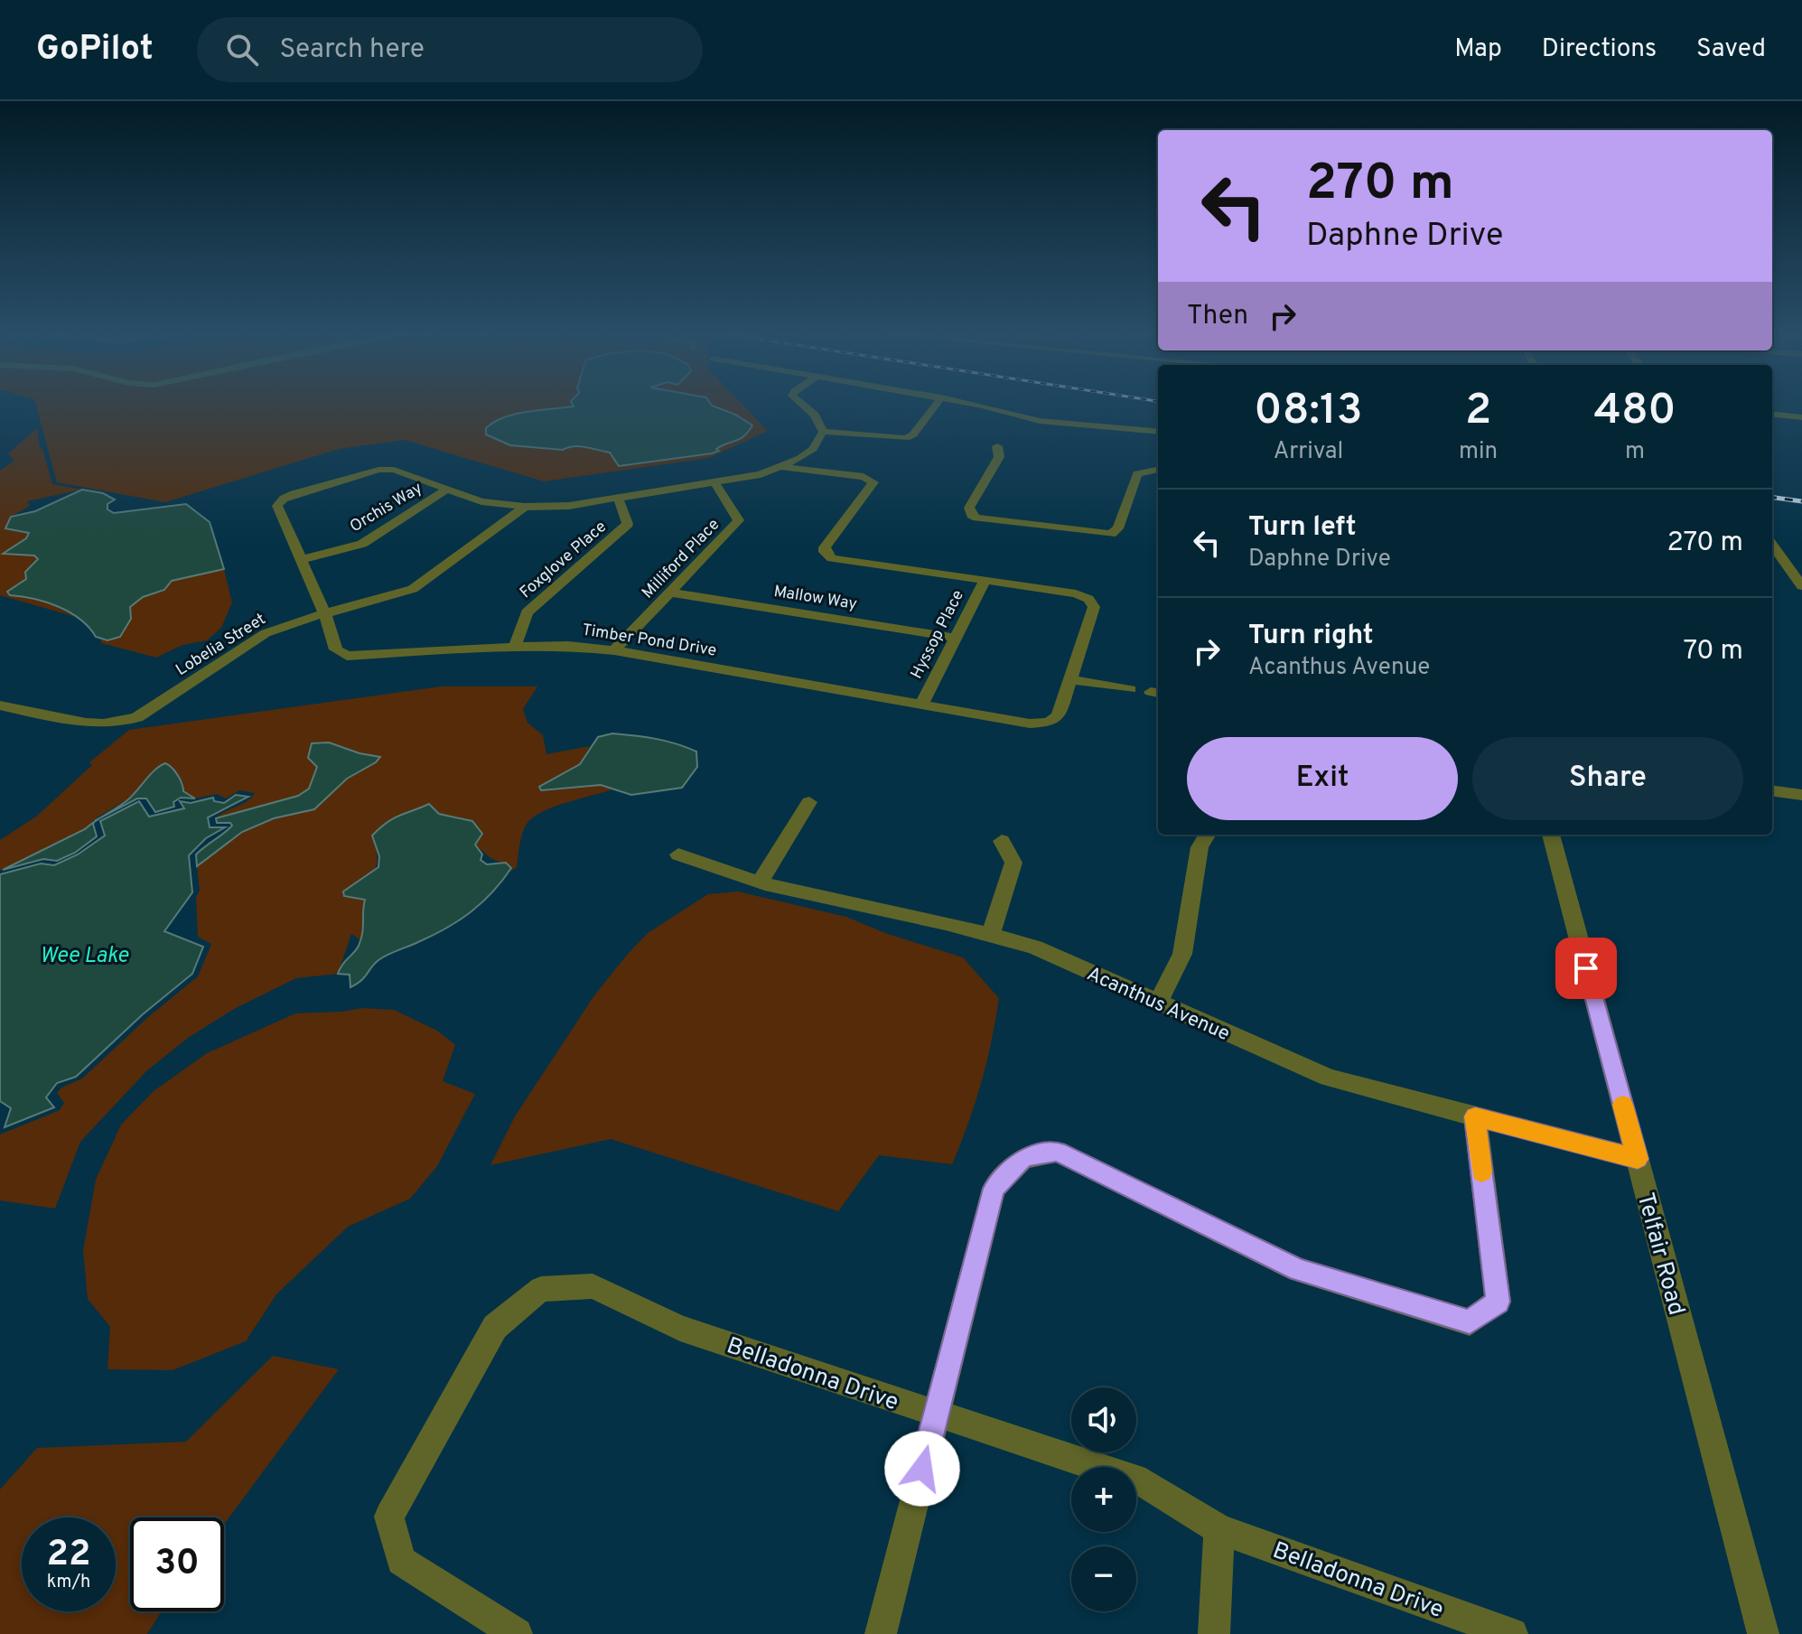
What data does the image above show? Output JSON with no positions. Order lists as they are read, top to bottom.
{
  "streets": {
    "street": [
      "Orchis Way",
      "Milliford Place",
      "Foxglove Place",
      "Mallow Way",
      "Hyssop Place",
      "Timber Pond Drive",
      "Lobelia Street",
      "Acanthus Avenue",
      "Telfair Road",
      "Belladonna Drive"
    ]
  },
  "crossings": [
    ["Orchis Way", "Timber Pond Drive"],
    ["Milliford Place", "Mallow Way"],
    ["Milliford Place", "Timber Pond Drive"],
    ["Foxglove Place", "Timber Pond Drive"],
    ["Mallow Way", "Hyssop Place"],
    ["Hyssop Place", "Timber Pond Drive"],
    ["Timber Pond Drive", "Lobelia Street"],
    ["Acanthus Avenue", "Telfair Road"]
  ],
  "water": ["Wee Lake"],
  "page": {
    "header": "GoPilot",
    "search": "Search here",
    "nav": ["Map", "Directions", "Saved"],
    "turn": ["270 m", "Daphne Drive"],
    "then": "Then",
    "eta": [
      "08:13",
      "Arrival",
      "2",
      "min",
      "480",
      "m"
    ],
    "list": [
      {
        "name": "Turn left",
        "note": "Daphne Drive",
        "value": "270 m"
      },
      {
        "name": "Turn right",
        "note": "Acanthus Avenue",
        "value": "70 m"
      }
    ],
    "buttons": ["Exit", "Share"],
    "map_buttons": ["+", "−"],
    "speed": "22 km/h",
    "limit": "30"
  }
}
